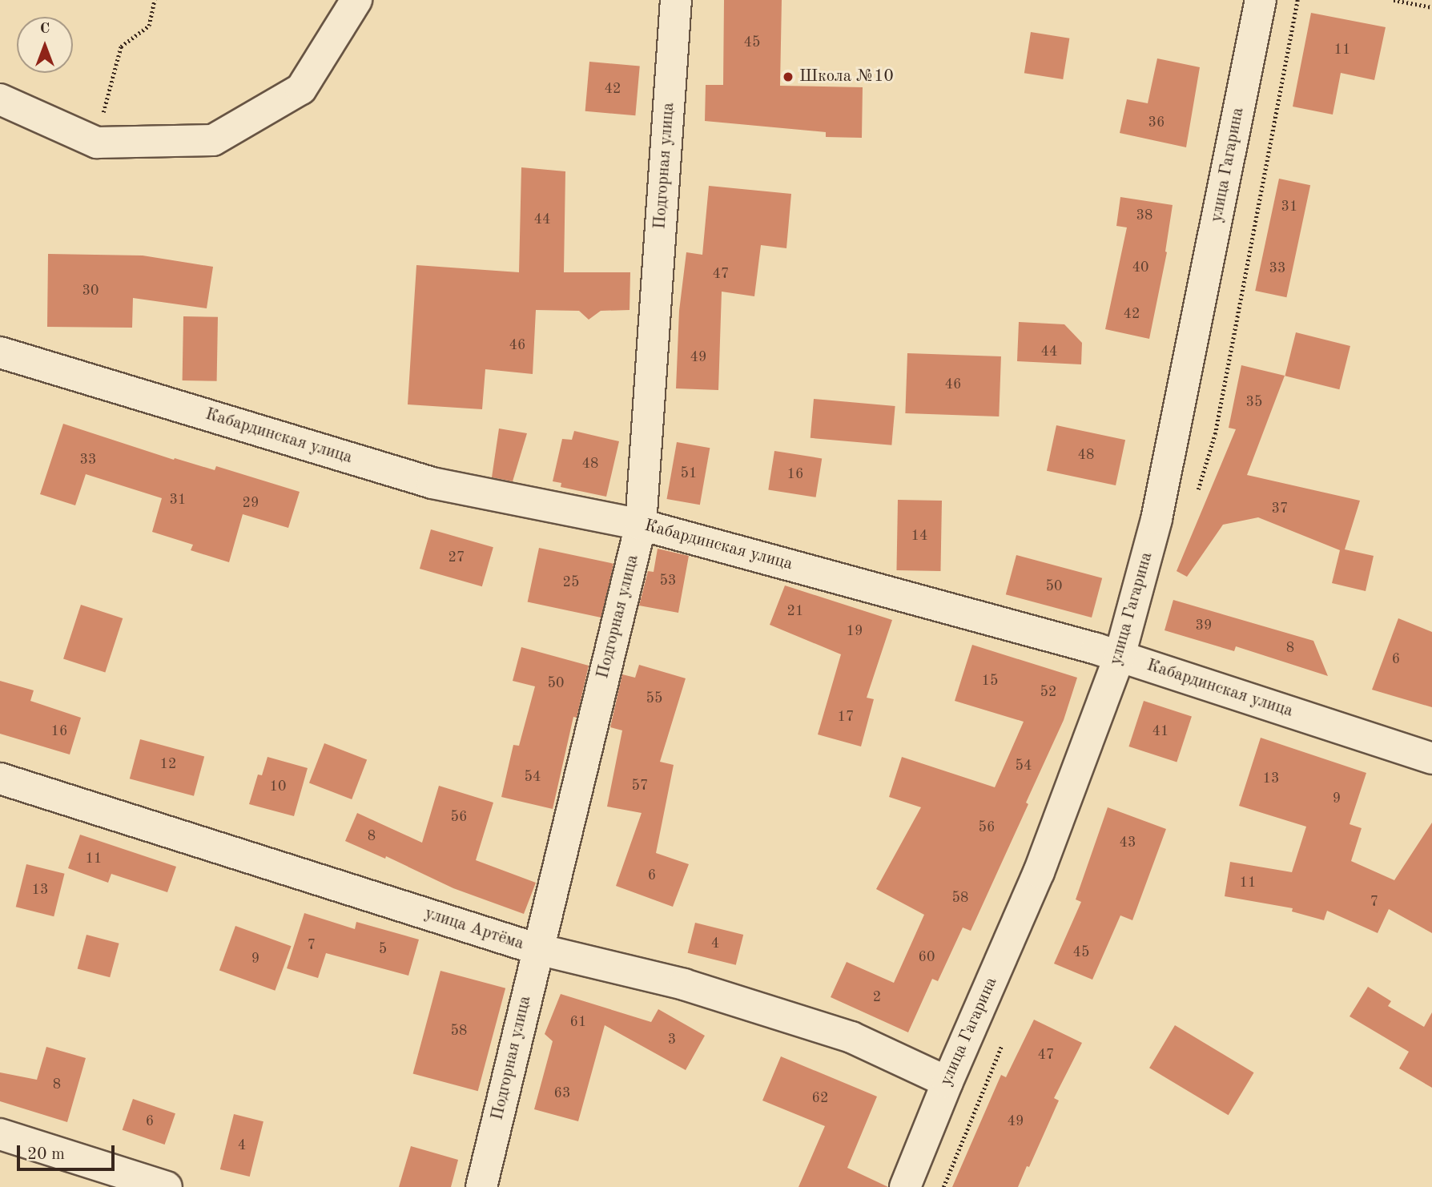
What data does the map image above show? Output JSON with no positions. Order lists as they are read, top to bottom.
{
  "streets": {
    "street": [
      "улица Гагарина",
      "Подгорная улица",
      "Кабардинская улица",
      "улица Артёма"
    ]
  },
  "crossings": [
    ["улица Гагарина", "Кабардинская улица"],
    ["улица Гагарина", "улица Артёма"],
    ["Подгорная улица", "Кабардинская улица"],
    ["Подгорная улица", "улица Артёма"]
  ],
  "places": ["Школа №10"],
  "house_numbers": [
    "45",
    "11",
    "42",
    "36",
    "31",
    "38",
    "44",
    "40",
    "33",
    "47",
    "30",
    "42",
    "46",
    "44",
    "49",
    "46",
    "35",
    "48",
    "33",
    "48",
    "51",
    "16",
    "31",
    "29",
    "37",
    "14",
    "27",
    "53",
    "25",
    "50",
    "21",
    "39",
    "19",
    "8",
    "6",
    "15",
    "50",
    "52",
    "55",
    "17",
    "16",
    "41",
    "12",
    "54",
    "54",
    "13",
    "57",
    "10",
    "9",
    "56",
    "56",
    "8",
    "43",
    "11",
    "6",
    "11",
    "13",
    "58",
    "7",
    "4",
    "7",
    "5",
    "45",
    "60",
    "9",
    "2",
    "61",
    "58",
    "3",
    "47",
    "8",
    "63",
    "62",
    "6",
    "49",
    "4"
  ],
  "scale_bar": "20 m",
  "north": "top"
}
